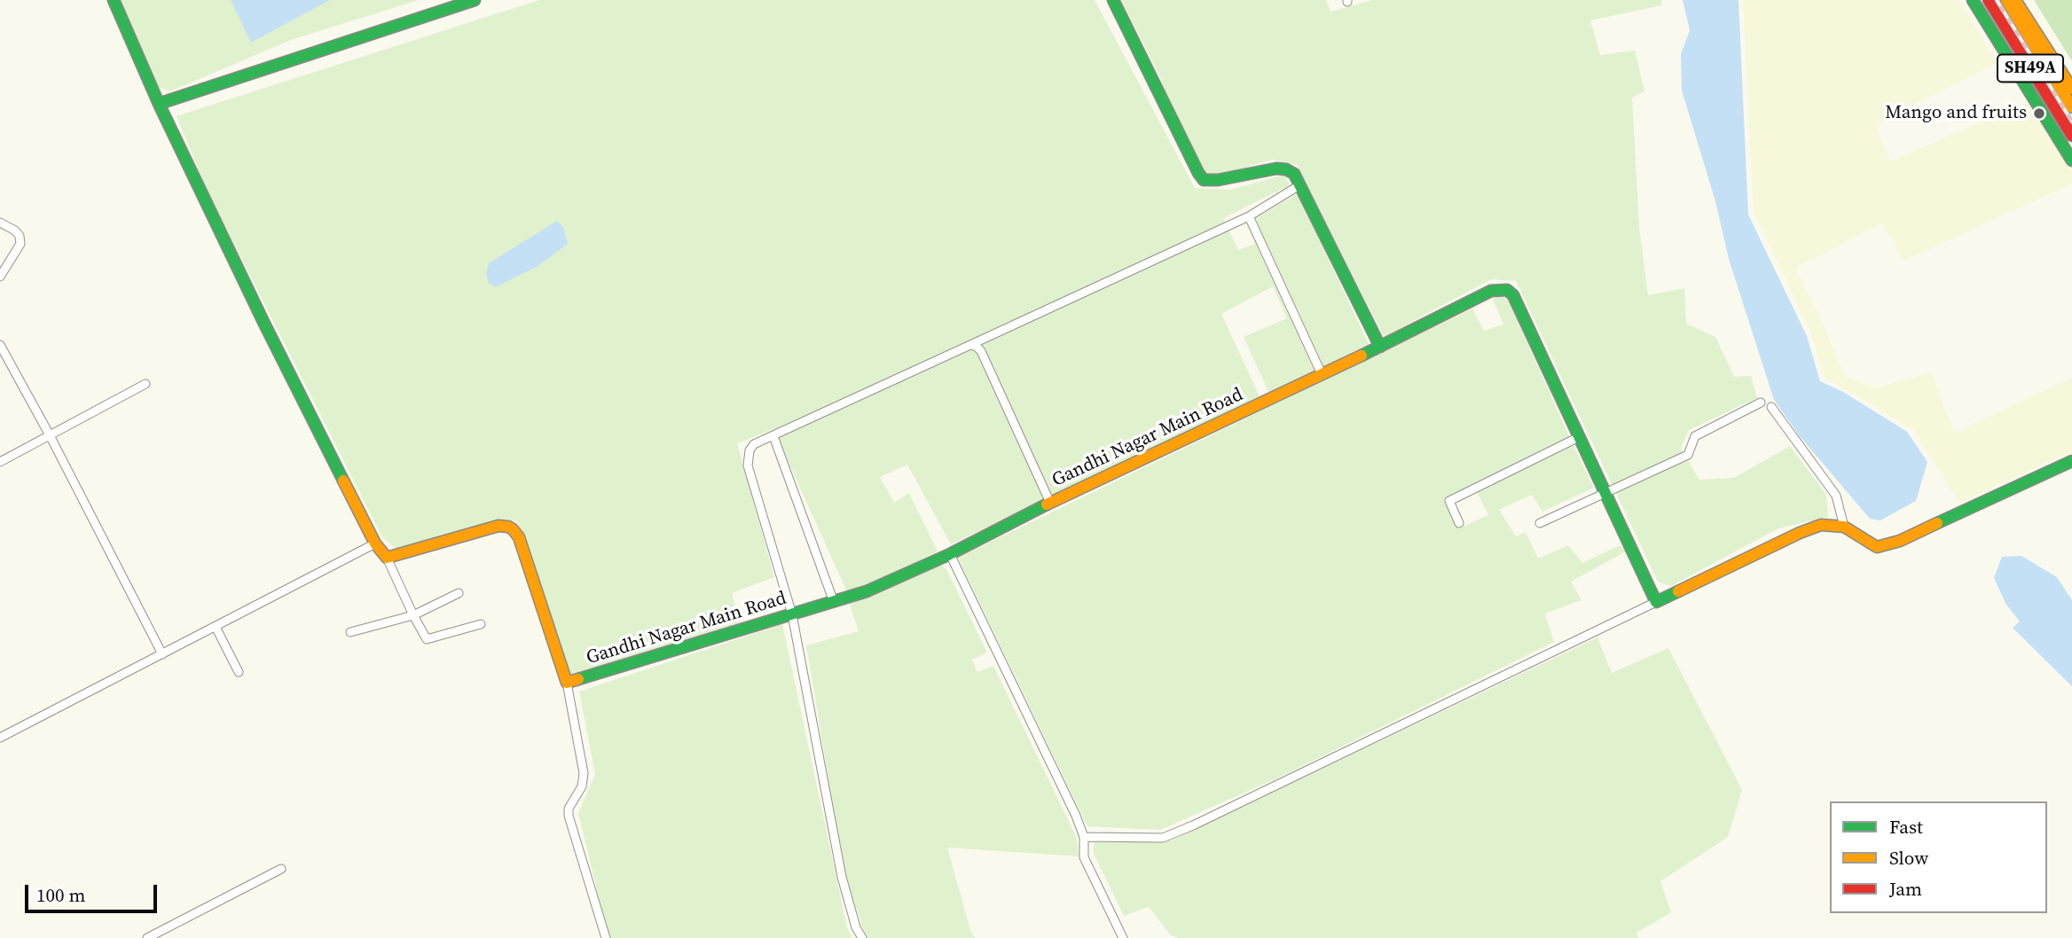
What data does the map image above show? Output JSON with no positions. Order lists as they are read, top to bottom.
{
  "streets": {
    "street": ["SH49A", "Gandhi Nagar Main Road"]
  },
  "places": ["Mango and fruits"],
  "legend": ["Fast", "Slow", "Jam"],
  "scale_bar": "100 m"
}
